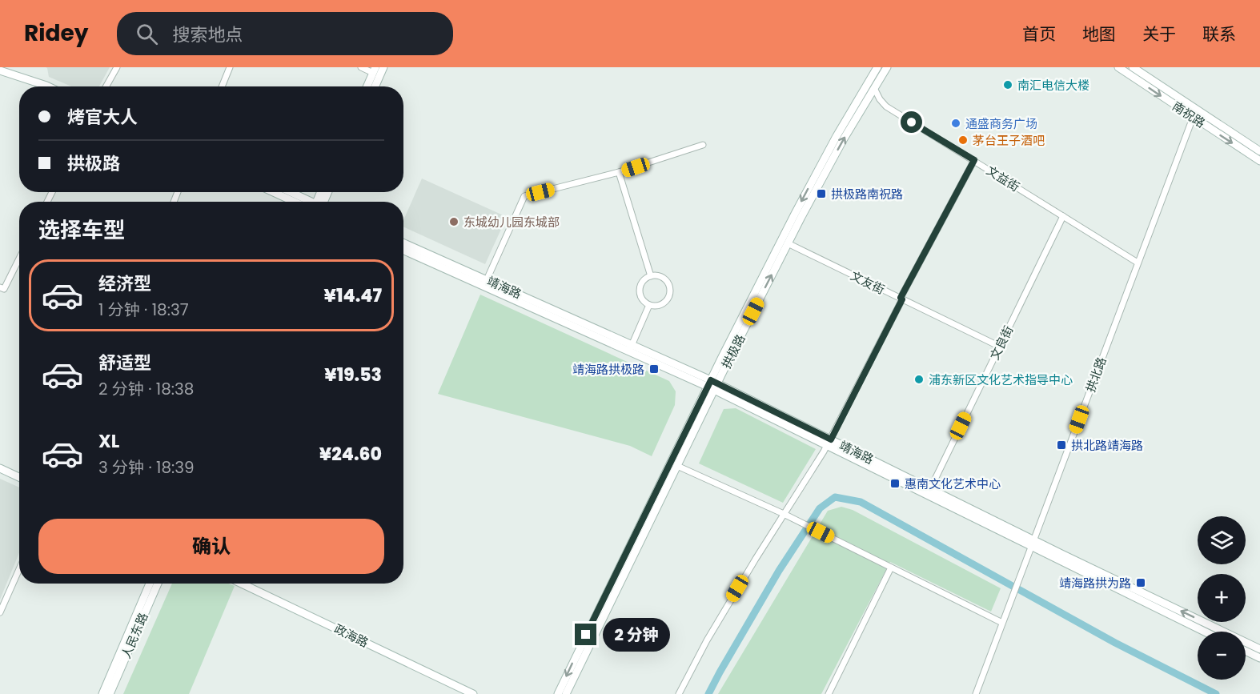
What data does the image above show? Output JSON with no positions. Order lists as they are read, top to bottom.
{
  "streets": {
    "main road": [
      "南祝路",
      "靖海路",
      "拱极路",
      "人民东路",
      "政海路"
    ],
    "street": [
      "文益街",
      "文友街",
      "文良街",
      "拱北路"
    ]
  },
  "crossings": [
    ["南祝路", "拱北路"],
    ["文益街", "文良街"],
    ["文益街", "拱极路"],
    ["文益街", "拱北路"],
    ["文友街", "文良街"],
    ["文友街", "拱极路"],
    ["靖海路", "文良街"],
    ["靖海路", "拱极路"],
    ["靖海路", "拱北路"]
  ],
  "places": {
    "other": [
      "南汇电信大楼",
      "通盛商务广场",
      "茅台王子酒吧",
      "东城幼儿园东城部",
      "浦东新区文化艺术指导中心"
    ],
    "transit": [
      "拱极路南祝路",
      "靖海路拱极路",
      "拱北路靖海路",
      "惠南文化艺术中心",
      "靖海路拱为路"
    ]
  },
  "page": {
    "header": "Ridey",
    "search": "搜索地点",
    "nav": [
      "首页",
      "地图",
      "关于",
      "联系"
    ],
    "banner": ["烤官大人", "拱极路"],
    "heading": "选择车型",
    "list": [
      {
        "name": "经济型",
        "note": "1 分钟 · 18:37",
        "value": "¥14.47"
      },
      {
        "name": "舒适型",
        "note": "2 分钟 · 18:38",
        "value": "¥19.53"
      },
      {
        "name": "XL",
        "note": "3 分钟 · 18:39",
        "value": "¥24.60"
      }
    ],
    "buttons": "确认",
    "map_buttons": ["+", "−"],
    "bubble": "2 分钟"
  }
}
